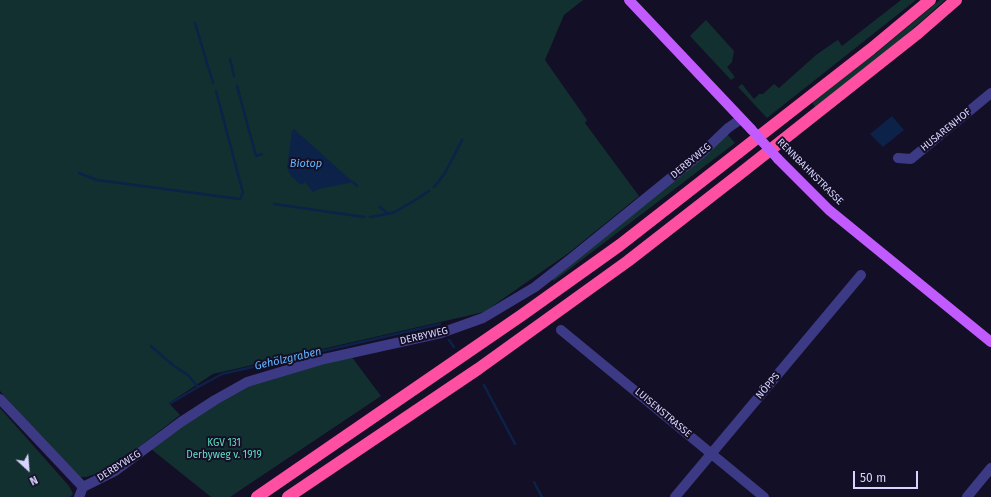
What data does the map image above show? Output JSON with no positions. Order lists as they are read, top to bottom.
{
  "streets": {
    "main road": ["RENNBAHNSTRASSE"],
    "street": [
      "HUSARENHOF",
      "DERBYWEG",
      "NÖPPS",
      "LUISENSTRASSE"
    ]
  },
  "crossings": [
    ["DERBYWEG", "RENNBAHNSTRASSE"],
    ["NÖPPS", "LUISENSTRASSE"]
  ],
  "water": ["Biotop", "Gehölzgraben"],
  "parks": ["KGV 131 Derbyweg v. 1919"],
  "scale_bar": "50 m",
  "north": "bottom right"
}
